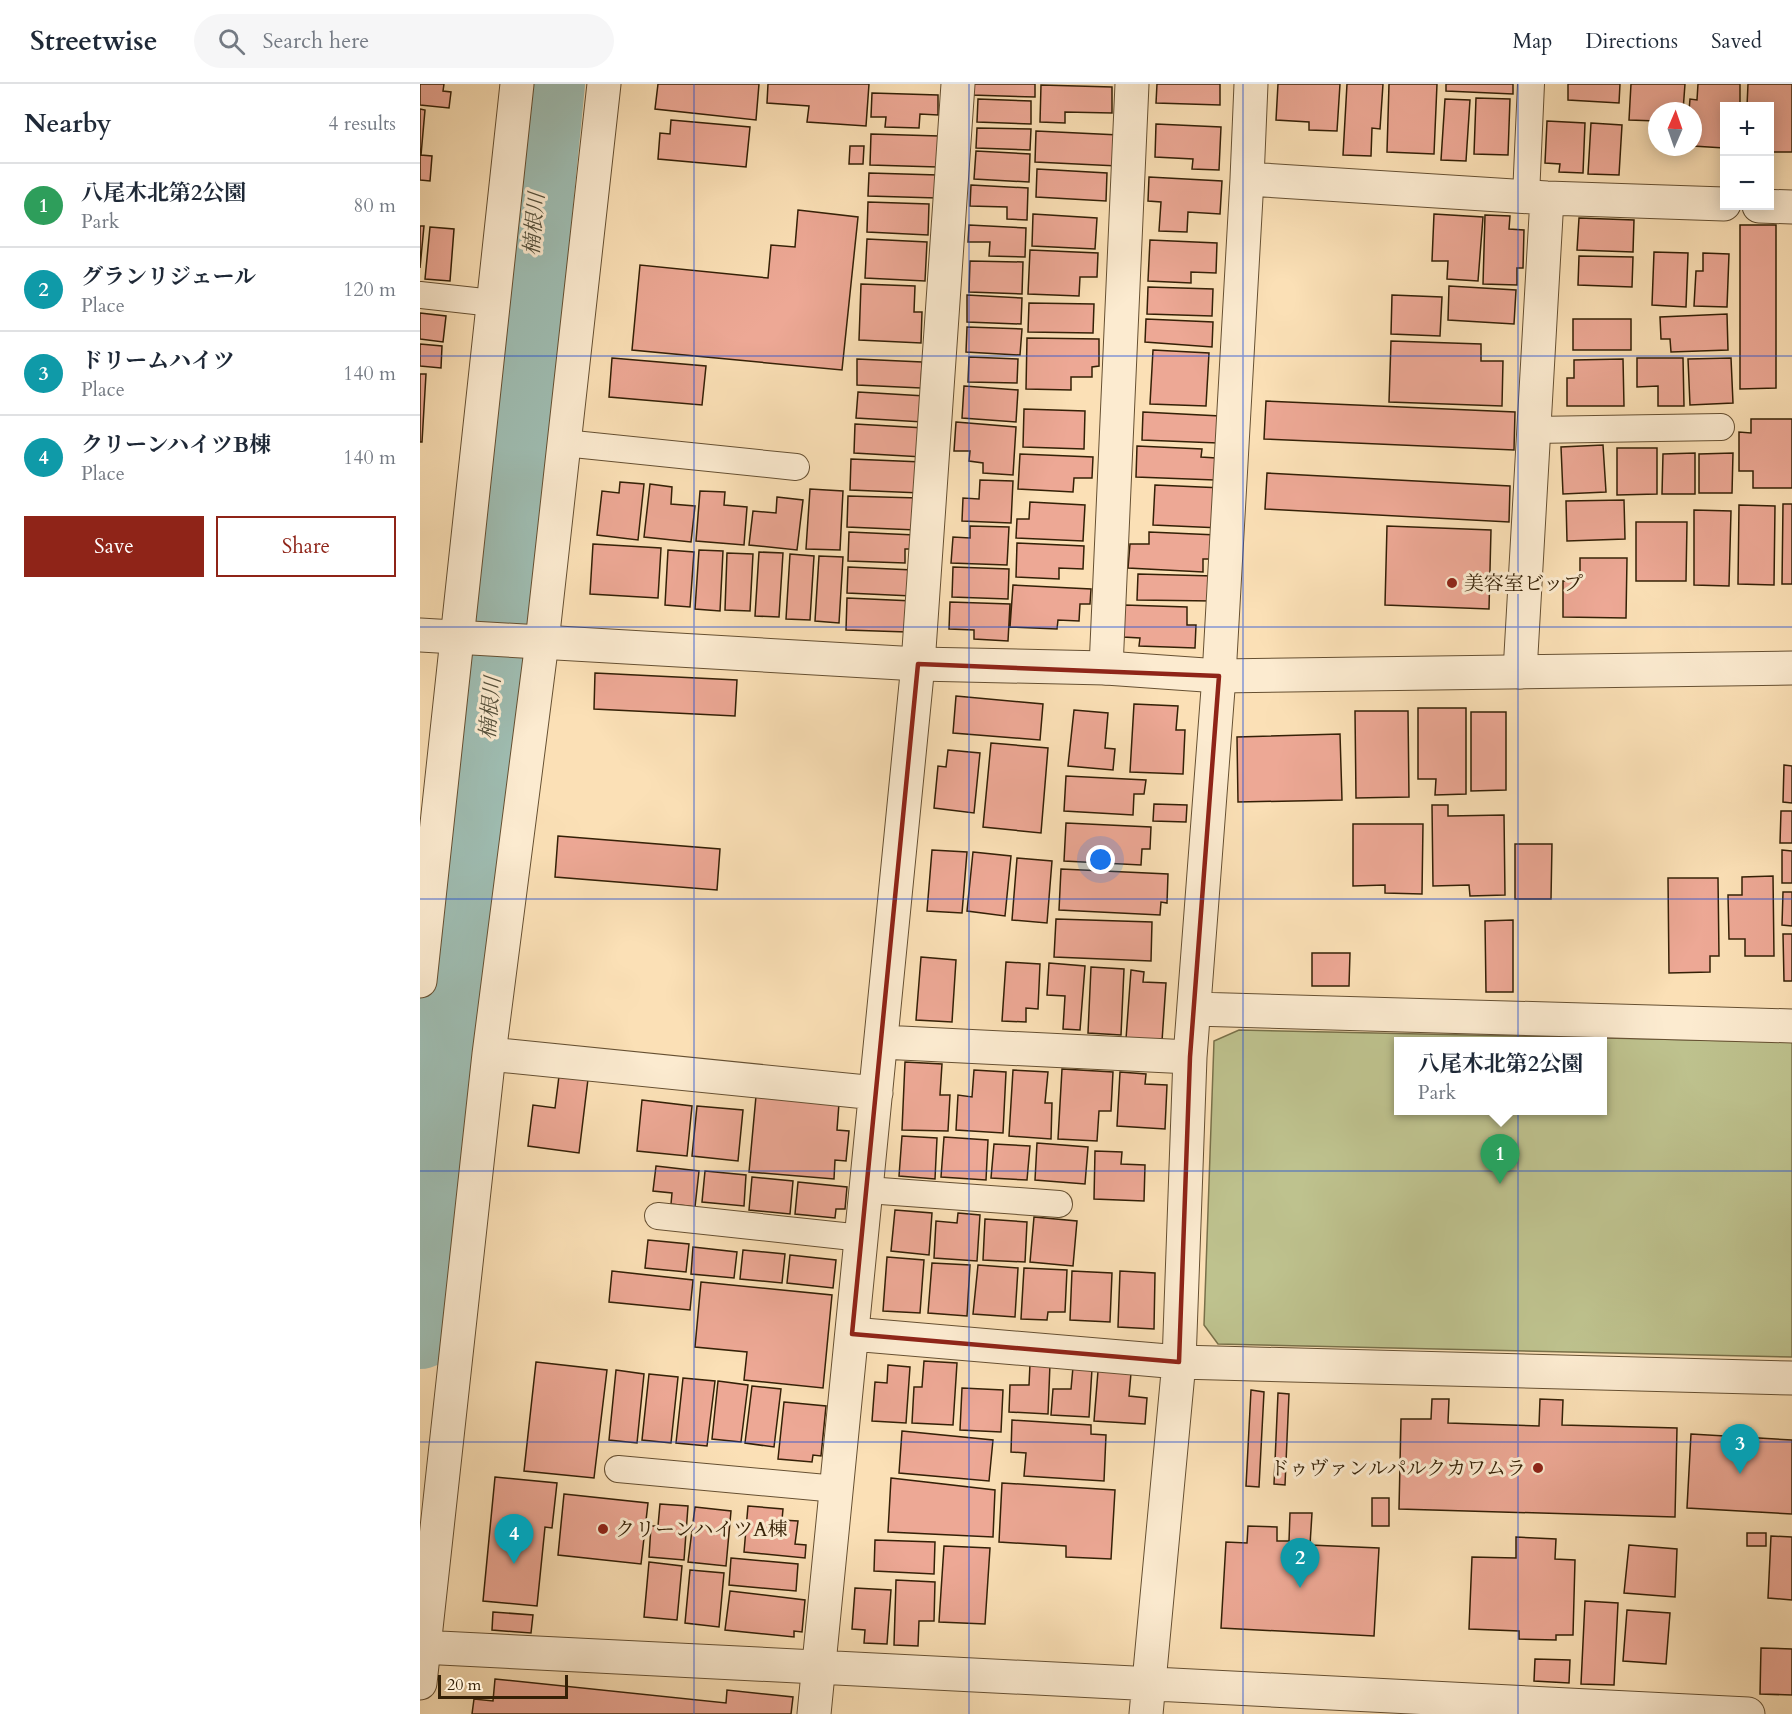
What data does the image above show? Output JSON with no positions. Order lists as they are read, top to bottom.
{
  "water": ["楠根川"],
  "places": ["美容室ビップ", "ドゥヴァンルパルクカワムラ", "クリーンハイツA棟"],
  "scale_bar": "20 m",
  "north": "top",
  "page": {
    "header": "Streetwise",
    "search": "Search here",
    "nav": ["Map", "Directions", "Saved"],
    "heading": ["Nearby", "4 results"],
    "map_buttons": ["+", "−"],
    "list": [
      {
        "mark": "1",
        "name": "八尾木北第2公園",
        "note": "Park",
        "value": "80 m"
      },
      {
        "mark": "2",
        "name": "グランリジェール",
        "note": "Place",
        "value": "120 m"
      },
      {
        "mark": "3",
        "name": "ドリームハイツ",
        "note": "Place",
        "value": "140 m"
      },
      {
        "mark": "4",
        "name": "クリーンハイツB棟",
        "note": "Place",
        "value": "140 m"
      }
    ],
    "buttons": ["Save", "Share"],
    "popup": ["八尾木北第2公園", "Park"],
    "pins": [
      "1",
      "3",
      "4",
      "2"
    ],
    "scale": "20 m"
  }
}
